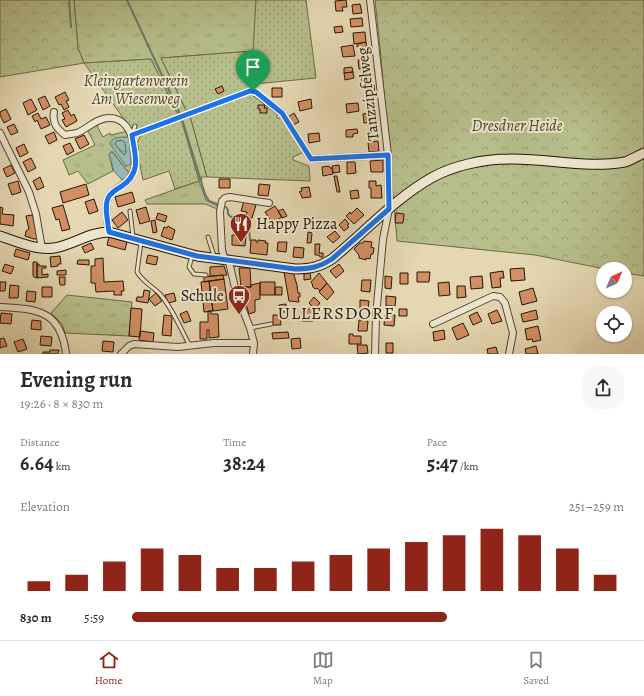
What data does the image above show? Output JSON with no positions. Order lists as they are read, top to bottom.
{
  "streets": {
    "street": ["Tanzzipfelweg"]
  },
  "districts": ["ULLERSDORF"],
  "parks": ["Kleingartenverein Am Wiesenweg", "Dresdner Heide"],
  "places": {
    "restaurant": ["Happy Pizza"],
    "bus stop": ["Schule"]
  },
  "north": "top right",
  "page": {
    "heading": ["Evening run", "19:26 · 8 × 830 m"],
    "stats": [
      ["Distance", "6.64 km"],
      ["Time", "38:24"],
      ["Pace", "5:47 /km"]
    ],
    "chart": ["Elevation", "251–259 m"],
    "list": [
      {
        "name": "830 m",
        "note": "5:59"
      }
    ],
    "tabs": ["Home", "Map", "Saved"]
  }
}
